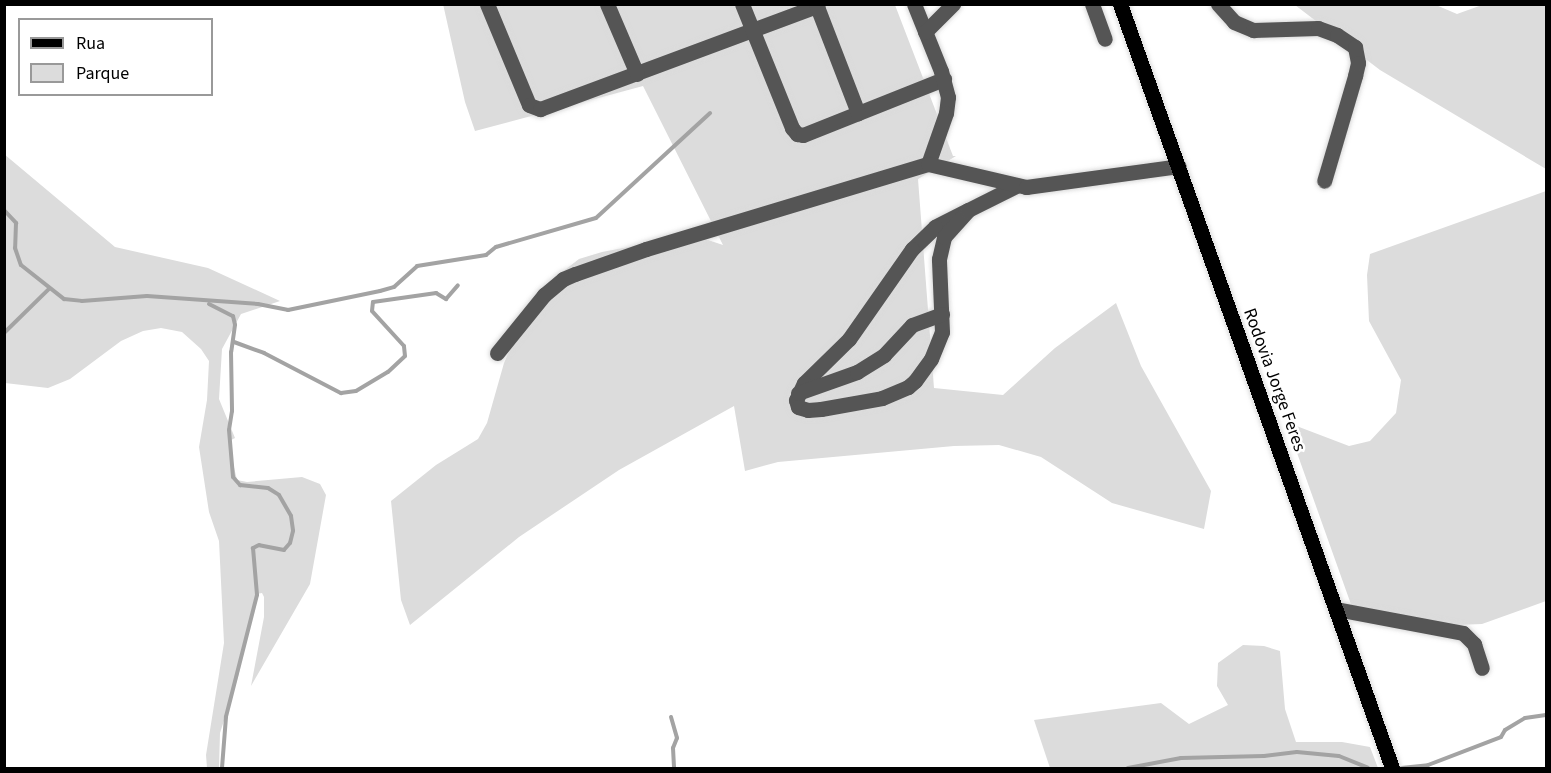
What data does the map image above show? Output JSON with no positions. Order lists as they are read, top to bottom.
{
  "streets": {
    "main road": ["Rodovia Jorge Feres"]
  },
  "legend": ["Rua", "Parque"]
}
